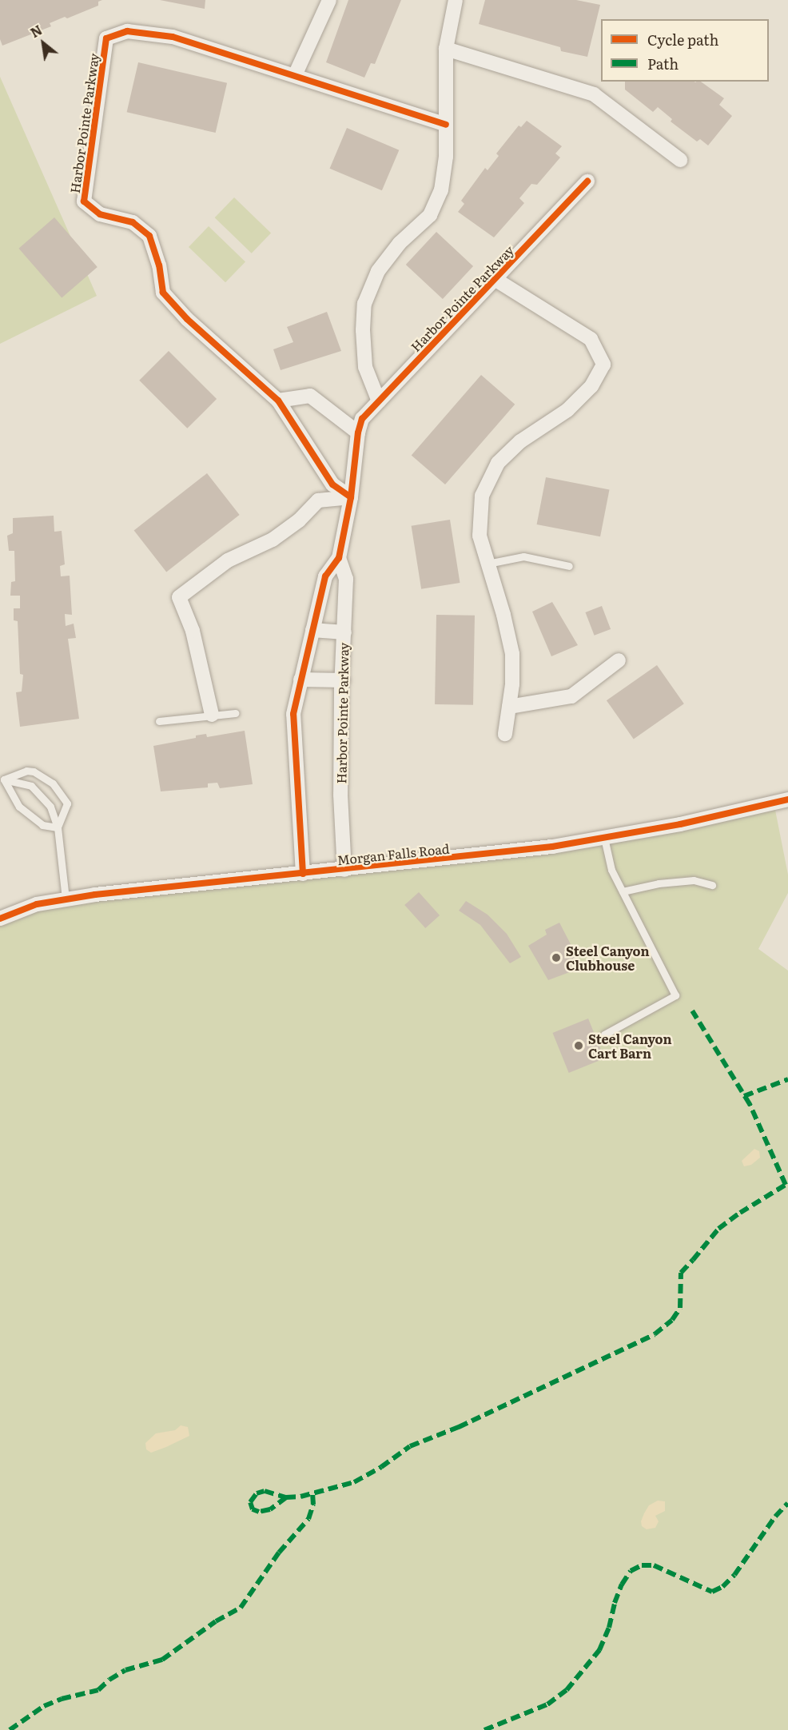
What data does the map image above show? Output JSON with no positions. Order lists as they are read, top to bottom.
{
  "streets": {
    "street": ["Harbor Pointe Parkway", "Morgan Falls Road"]
  },
  "crossings": [
    ["Harbor Pointe Parkway", "Morgan Falls Road"]
  ],
  "places": ["Steel Canyon Clubhouse", "Steel Canyon Cart Barn"],
  "legend": ["Cycle path", "Path"],
  "north": "top left"
}
